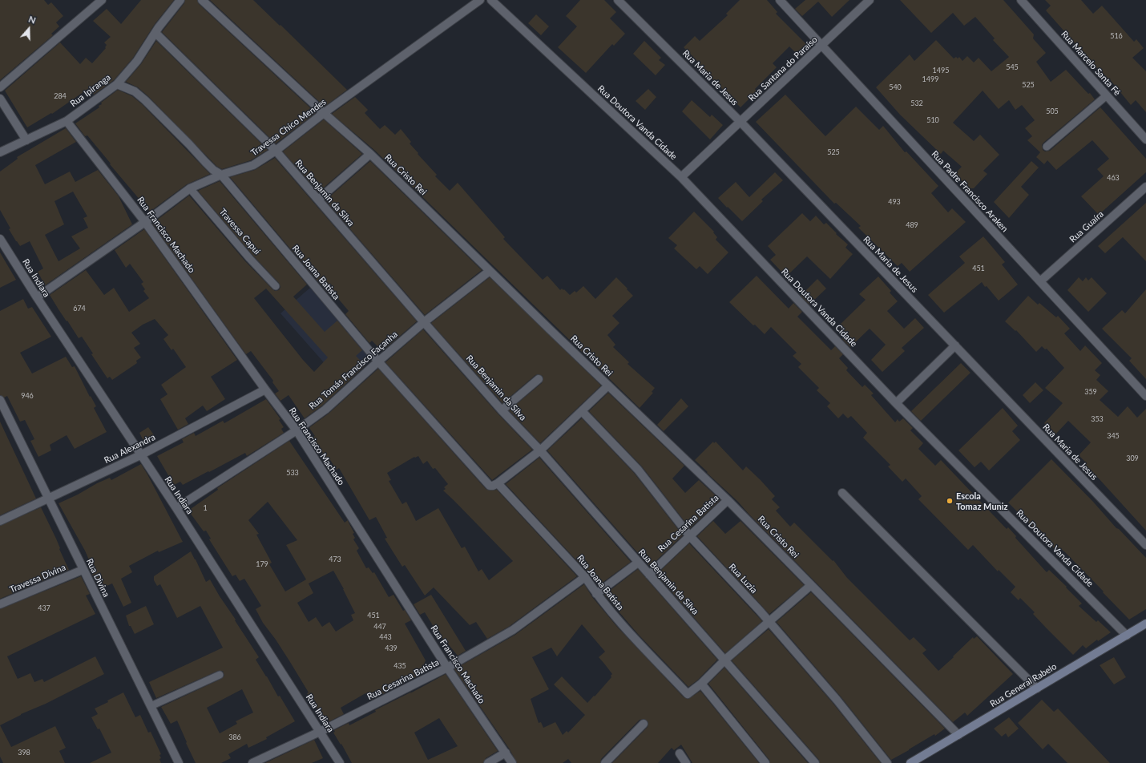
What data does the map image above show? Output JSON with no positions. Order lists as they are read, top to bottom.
{
  "streets": {
    "street": [
      "Rua Marcelo Santa Fé",
      "Rua Santana do Paraíso",
      "Rua Maria de Jesus",
      "Rua Ipiranga",
      "Rua Doutora Vanda Cidade",
      "Travessa Chico Mendes",
      "Rua Cristo Rei",
      "Rua Padre Francisco Araken",
      "Rua Benjamin da Silva",
      "Rua Guaíra",
      "Rua Francisco Machado",
      "Rua Joana Batista",
      "Rua Indiara",
      "Rua Tomás Francisco Façanha",
      "Rua Alexandra",
      "Rua Cesarina Batista",
      "Rua Divina",
      "Travessa Divina",
      "Rua Luzia",
      "Rua General Rabelo"
    ],
    "lane": ["Travessa Capui"]
  },
  "crossings": [
    ["Rua Santana do Paraíso", "Rua Maria de Jesus"],
    ["Rua Santana do Paraíso", "Rua Doutora Vanda Cidade"],
    ["Rua Santana do Paraíso", "Rua Padre Francisco Araken"],
    ["Rua Ipiranga", "Rua Benjamin da Silva"],
    ["Rua Ipiranga", "Rua Francisco Machado"],
    ["Rua Ipiranga", "Rua Joana Batista"],
    ["Rua Doutora Vanda Cidade", "Rua General Rabelo"],
    ["Travessa Chico Mendes", "Rua Cristo Rei"],
    ["Travessa Chico Mendes", "Rua Benjamin da Silva"],
    ["Travessa Chico Mendes", "Travessa Capui"],
    ["Travessa Chico Mendes", "Rua Francisco Machado"],
    ["Travessa Chico Mendes", "Rua Joana Batista"],
    ["Travessa Chico Mendes", "Rua Indiara"],
    ["Rua Cristo Rei", "Rua Tomás Francisco Façanha"],
    ["Rua Cristo Rei", "Rua Cesarina Batista"],
    ["Rua Cristo Rei", "Rua General Rabelo"],
    ["Rua Padre Francisco Araken", "Rua Guaíra"],
    ["Rua Benjamin da Silva", "Rua Tomás Francisco Façanha"],
    ["Rua Benjamin da Silva", "Rua Cesarina Batista"],
    ["Rua Francisco Machado", "Rua Tomás Francisco Façanha"],
    ["Rua Francisco Machado", "Rua Alexandra"],
    ["Rua Francisco Machado", "Rua Cesarina Batista"],
    ["Rua Joana Batista", "Rua Tomás Francisco Façanha"],
    ["Rua Joana Batista", "Rua Cesarina Batista"],
    ["Rua Indiara", "Rua Tomás Francisco Façanha"],
    ["Rua Indiara", "Rua Alexandra"],
    ["Rua Indiara", "Rua Cesarina Batista"],
    ["Rua Alexandra", "Rua Divina"],
    ["Rua Cesarina Batista", "Rua Luzia"],
    ["Rua Divina", "Travessa Divina"]
  ],
  "places": ["Escola Tomaz Muniz"],
  "house_numbers": [
    "516",
    "545",
    "1495",
    "1499",
    "525",
    "540",
    "284",
    "532",
    "505",
    "510",
    "525",
    "463",
    "493",
    "489",
    "451",
    "674",
    "359",
    "946",
    "353",
    "345",
    "309",
    "533",
    "1",
    "473",
    "179",
    "437",
    "451",
    "447",
    "443",
    "439",
    "435",
    "386",
    "398"
  ],
  "north": "top"
}
